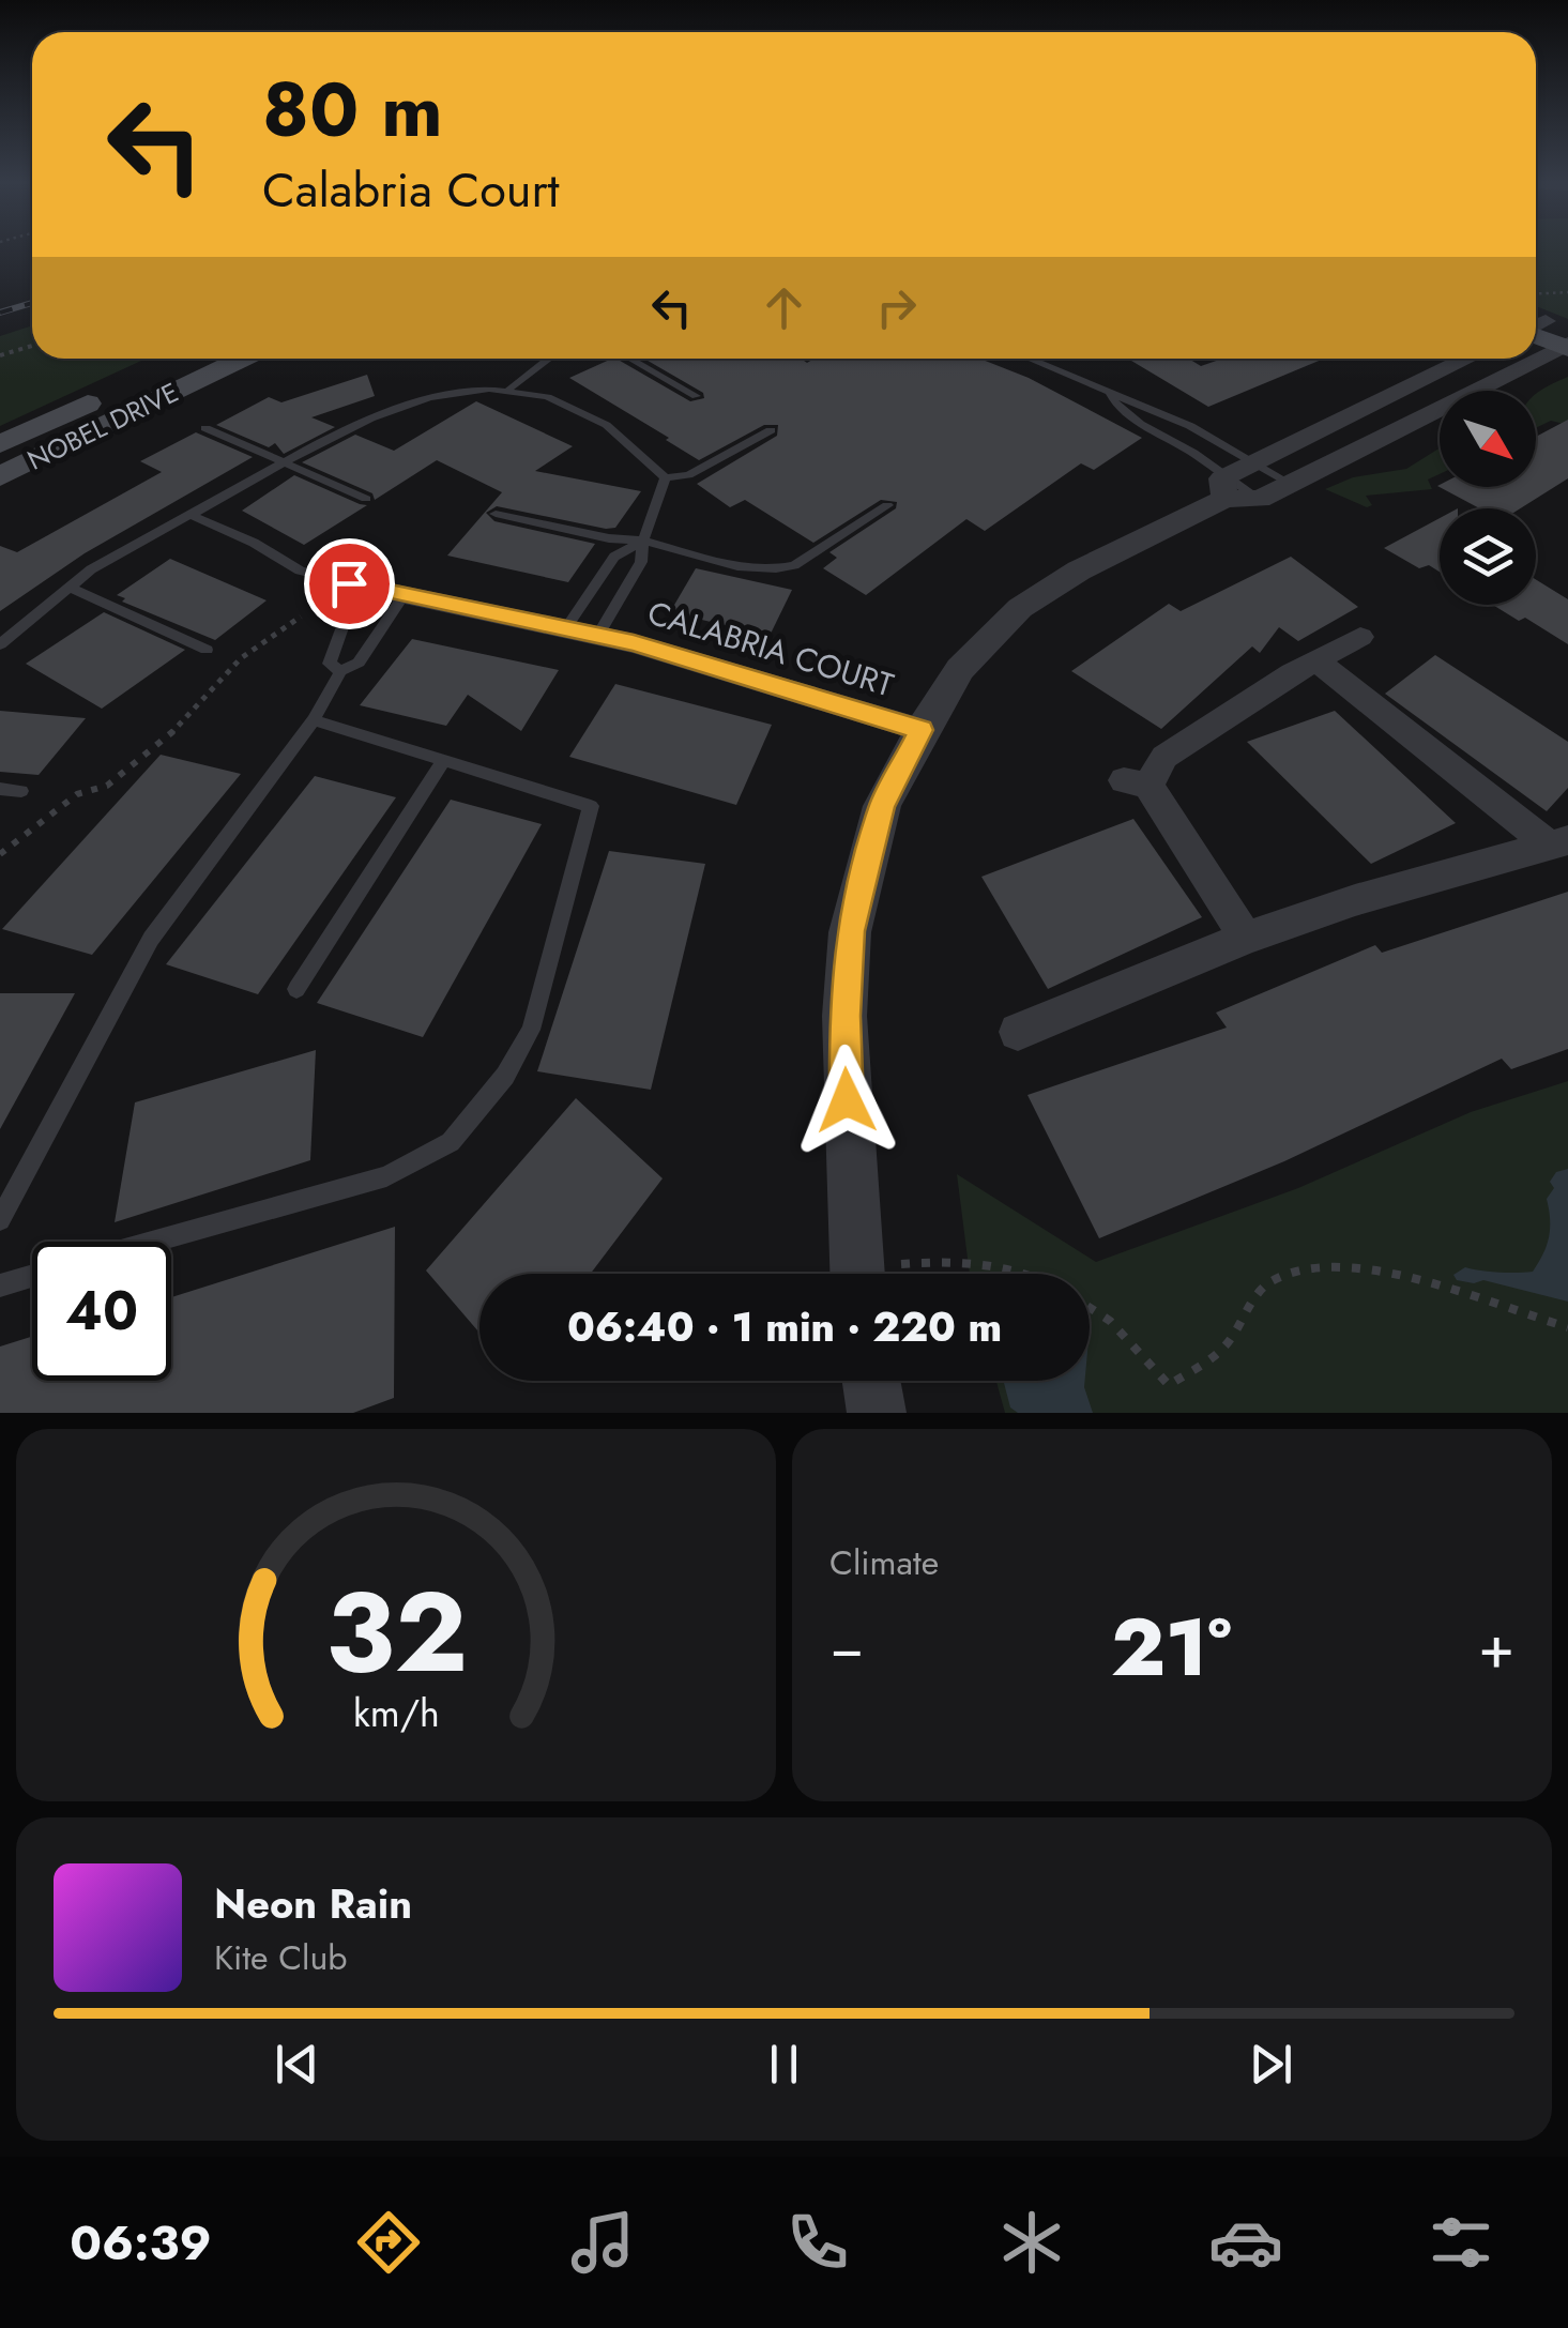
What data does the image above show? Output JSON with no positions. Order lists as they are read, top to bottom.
{
  "streets": {
    "main road": ["NOBEL DRIVE"],
    "street": ["CALABRIA COURT"]
  },
  "north": "bottom right",
  "page": {
    "turn": ["80 m", "Calabria Court"],
    "limit": "40",
    "trip": "06:40 · 1 min · 220 m",
    "tile": "Climate",
    "heat": ["−", "21°", "+"],
    "song": ["Neon Rain", "Kite Club"],
    "tabs": "06:39",
    "gauge": ["32", "km/h"]
  }
}
